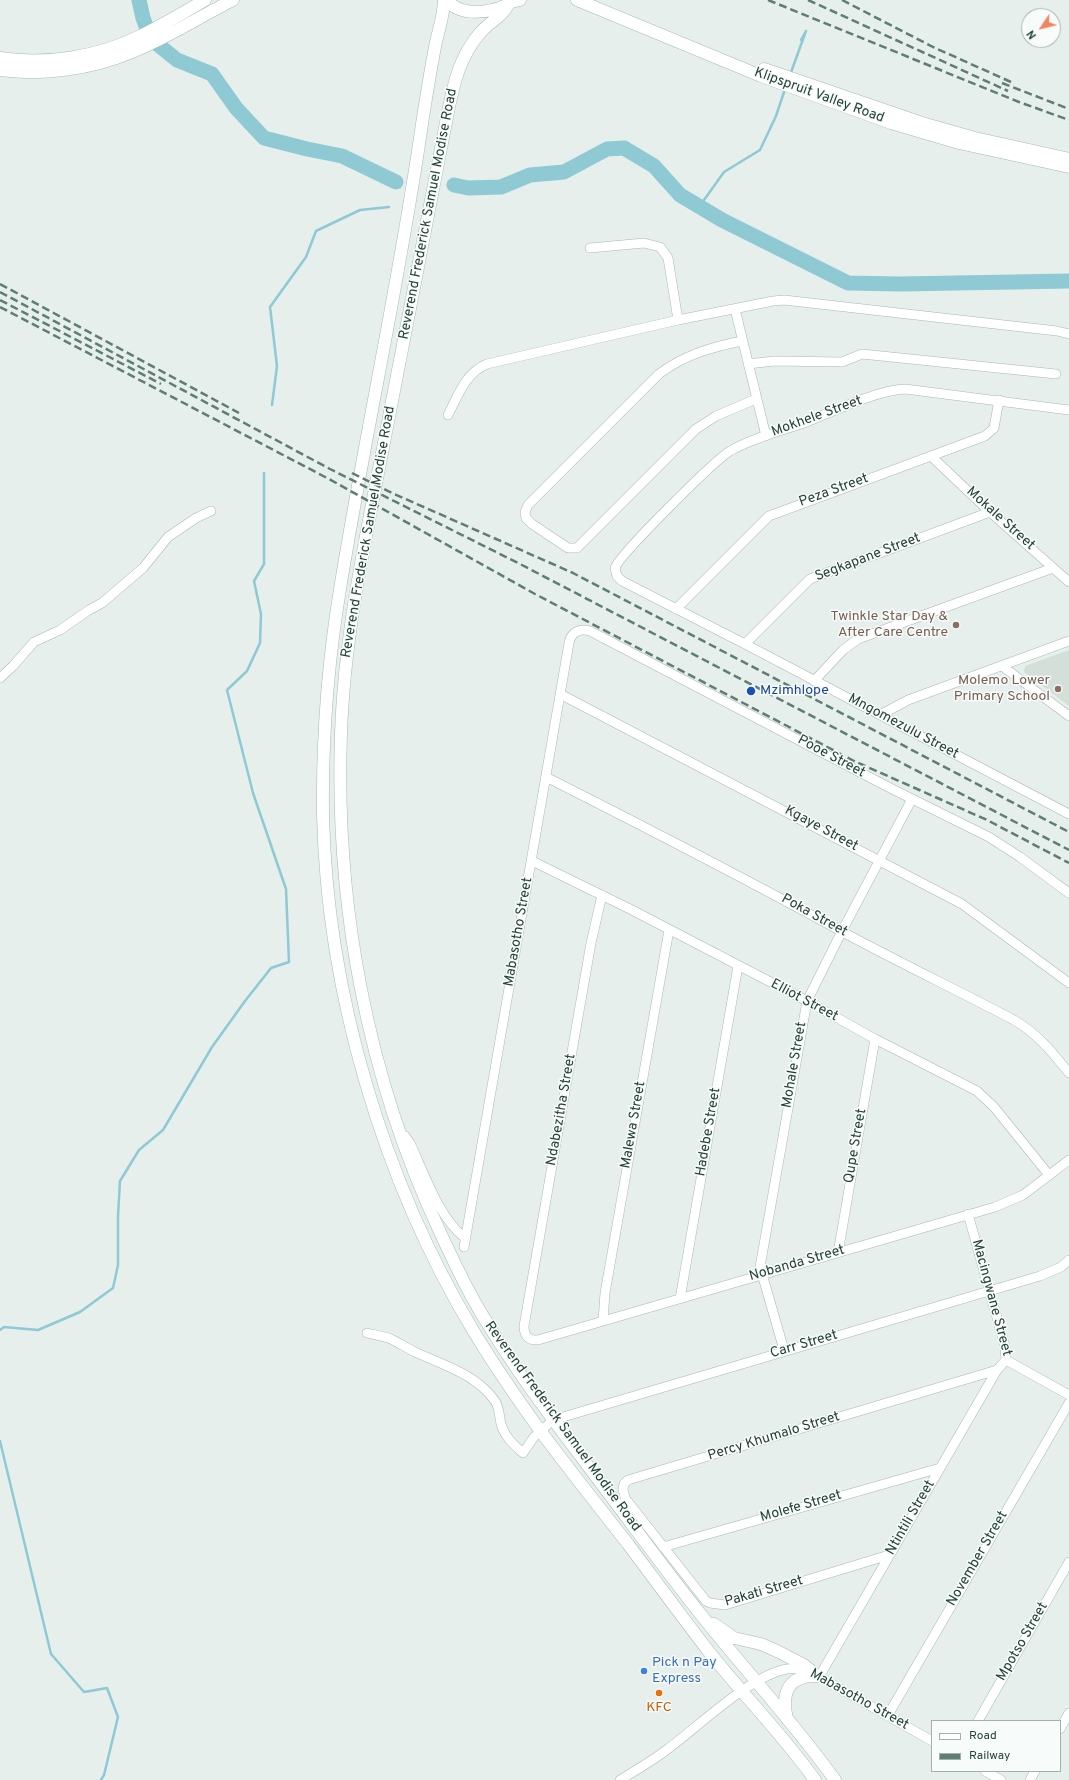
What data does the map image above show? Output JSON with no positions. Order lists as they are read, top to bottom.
{
  "streets": {
    "main road": ["Klipspruit Valley Road", "Reverend Frederick Samuel Modise Road"],
    "street": [
      "Mokhele Street",
      "Peza Street",
      "Mokale Street",
      "Segkapane Street",
      "Mngomezulu Street",
      "Pooe Street",
      "Kgaye Street",
      "Poka Street",
      "Mabasotho Street",
      "Elliot Street",
      "Mohale Street",
      "Ndabezitha Street",
      "Malewa Street",
      "Hadebe Street",
      "Qupe Street",
      "Nobanda Street",
      "Macingwane Street",
      "Carr Street",
      "Percy Khumalo Street",
      "Molefe Street",
      "Ntintili Street",
      "November Street",
      "Pakati Street",
      "Mpotso Street"
    ]
  },
  "crossings": [
    ["Reverend Frederick Samuel Modise Road", "Mabasotho Street"],
    ["Reverend Frederick Samuel Modise Road", "Carr Street"],
    ["Mokhele Street", "Peza Street"],
    ["Mokhele Street", "Mngomezulu Street"],
    ["Peza Street", "Mokale Street"],
    ["Peza Street", "Mngomezulu Street"],
    ["Mokale Street", "Segkapane Street"],
    ["Segkapane Street", "Mngomezulu Street"],
    ["Pooe Street", "Mabasotho Street"],
    ["Pooe Street", "Mohale Street"],
    ["Kgaye Street", "Mabasotho Street"],
    ["Kgaye Street", "Mohale Street"],
    ["Poka Street", "Mabasotho Street"],
    ["Poka Street", "Mohale Street"],
    ["Mabasotho Street", "Elliot Street"],
    ["Mabasotho Street", "Ntintili Street"],
    ["Mabasotho Street", "November Street"],
    ["Elliot Street", "Mohale Street"],
    ["Elliot Street", "Ndabezitha Street"],
    ["Elliot Street", "Malewa Street"],
    ["Elliot Street", "Hadebe Street"],
    ["Elliot Street", "Qupe Street"],
    ["Elliot Street", "Nobanda Street"],
    ["Mohale Street", "Nobanda Street"],
    ["Mohale Street", "Carr Street"],
    ["Ndabezitha Street", "Nobanda Street"],
    ["Malewa Street", "Nobanda Street"],
    ["Hadebe Street", "Nobanda Street"],
    ["Qupe Street", "Nobanda Street"],
    ["Nobanda Street", "Macingwane Street"],
    ["Macingwane Street", "Carr Street"],
    ["Macingwane Street", "Ntintili Street"],
    ["Percy Khumalo Street", "Molefe Street"],
    ["Percy Khumalo Street", "Ntintili Street"],
    ["Percy Khumalo Street", "Pakati Street"],
    ["Molefe Street", "Ntintili Street"],
    ["Molefe Street", "Pakati Street"],
    ["Ntintili Street", "Pakati Street"]
  ],
  "places": [
    "Twinkle Star Day & After Care Centre",
    "Molemo Lower Primary School",
    "Mzimhlope",
    "Pick n Pay Express",
    "KFC"
  ],
  "legend": ["Road", "Railway"],
  "north": "bottom left"
}
